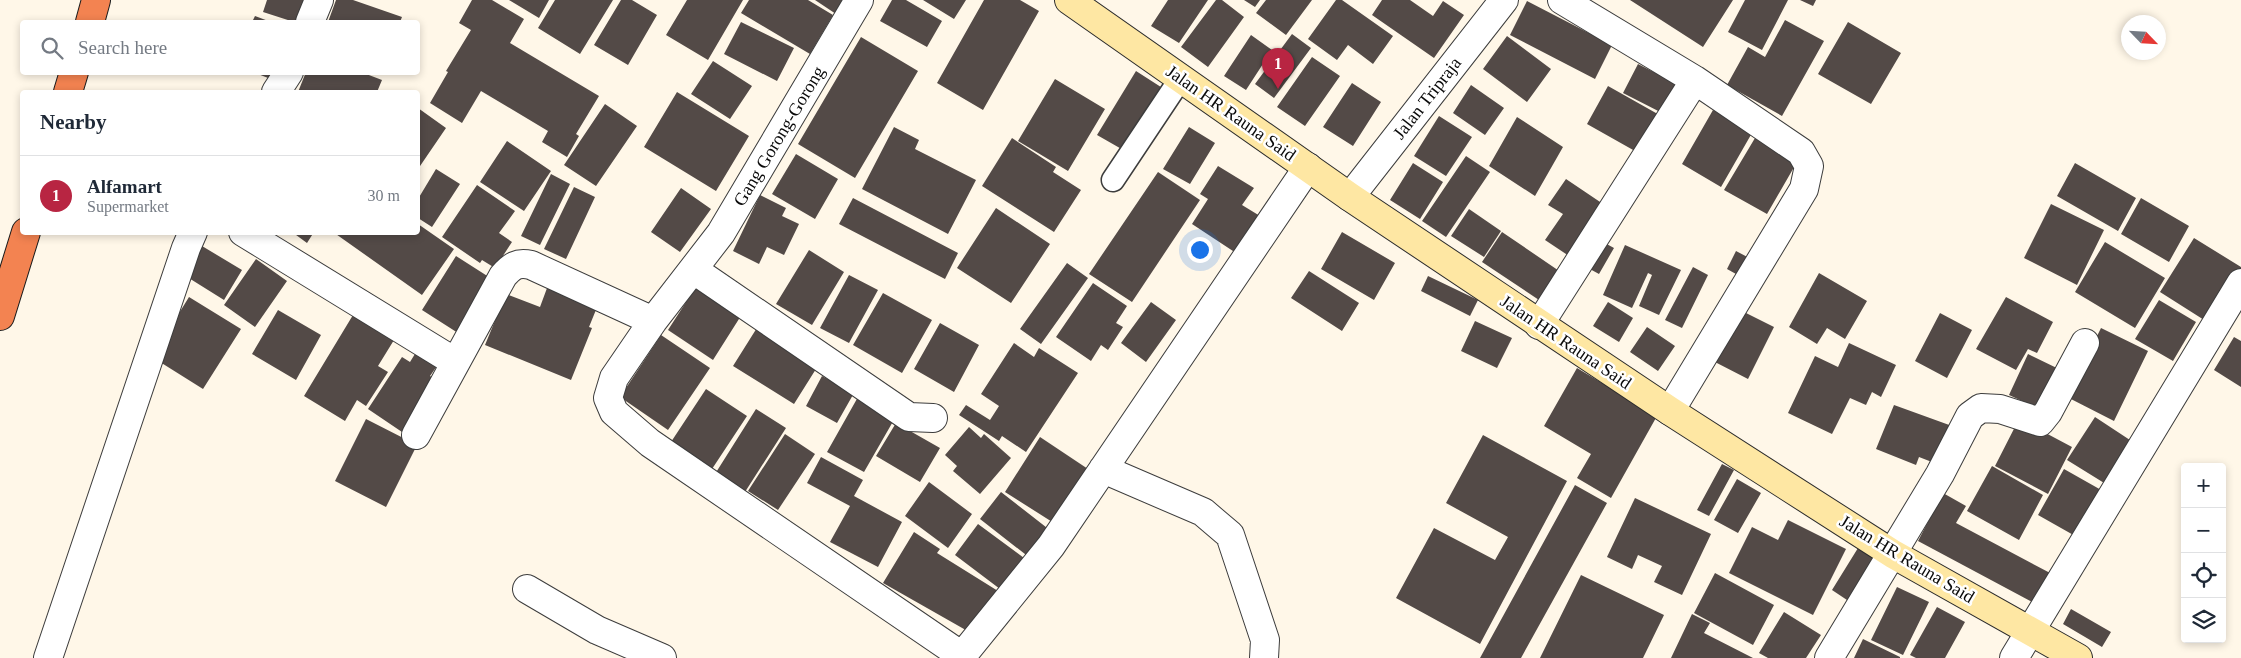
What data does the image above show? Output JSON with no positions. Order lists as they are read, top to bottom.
{
  "streets": {
    "main road": ["Jalan HR Rauna Said"],
    "street": ["Jalan Tripraja", "Gang Gorong-Gorong"]
  },
  "crossings": [
    ["Jalan Tripraja", "Jalan HR Rauna Said"]
  ],
  "north": "bottom right",
  "page": {
    "search": "Search here",
    "pins": "1",
    "heading": "Nearby",
    "list": [
      {
        "mark": "1",
        "name": "Alfamart",
        "note": "Supermarket",
        "value": "30 m"
      }
    ],
    "map_buttons": ["+", "−"]
  }
}
